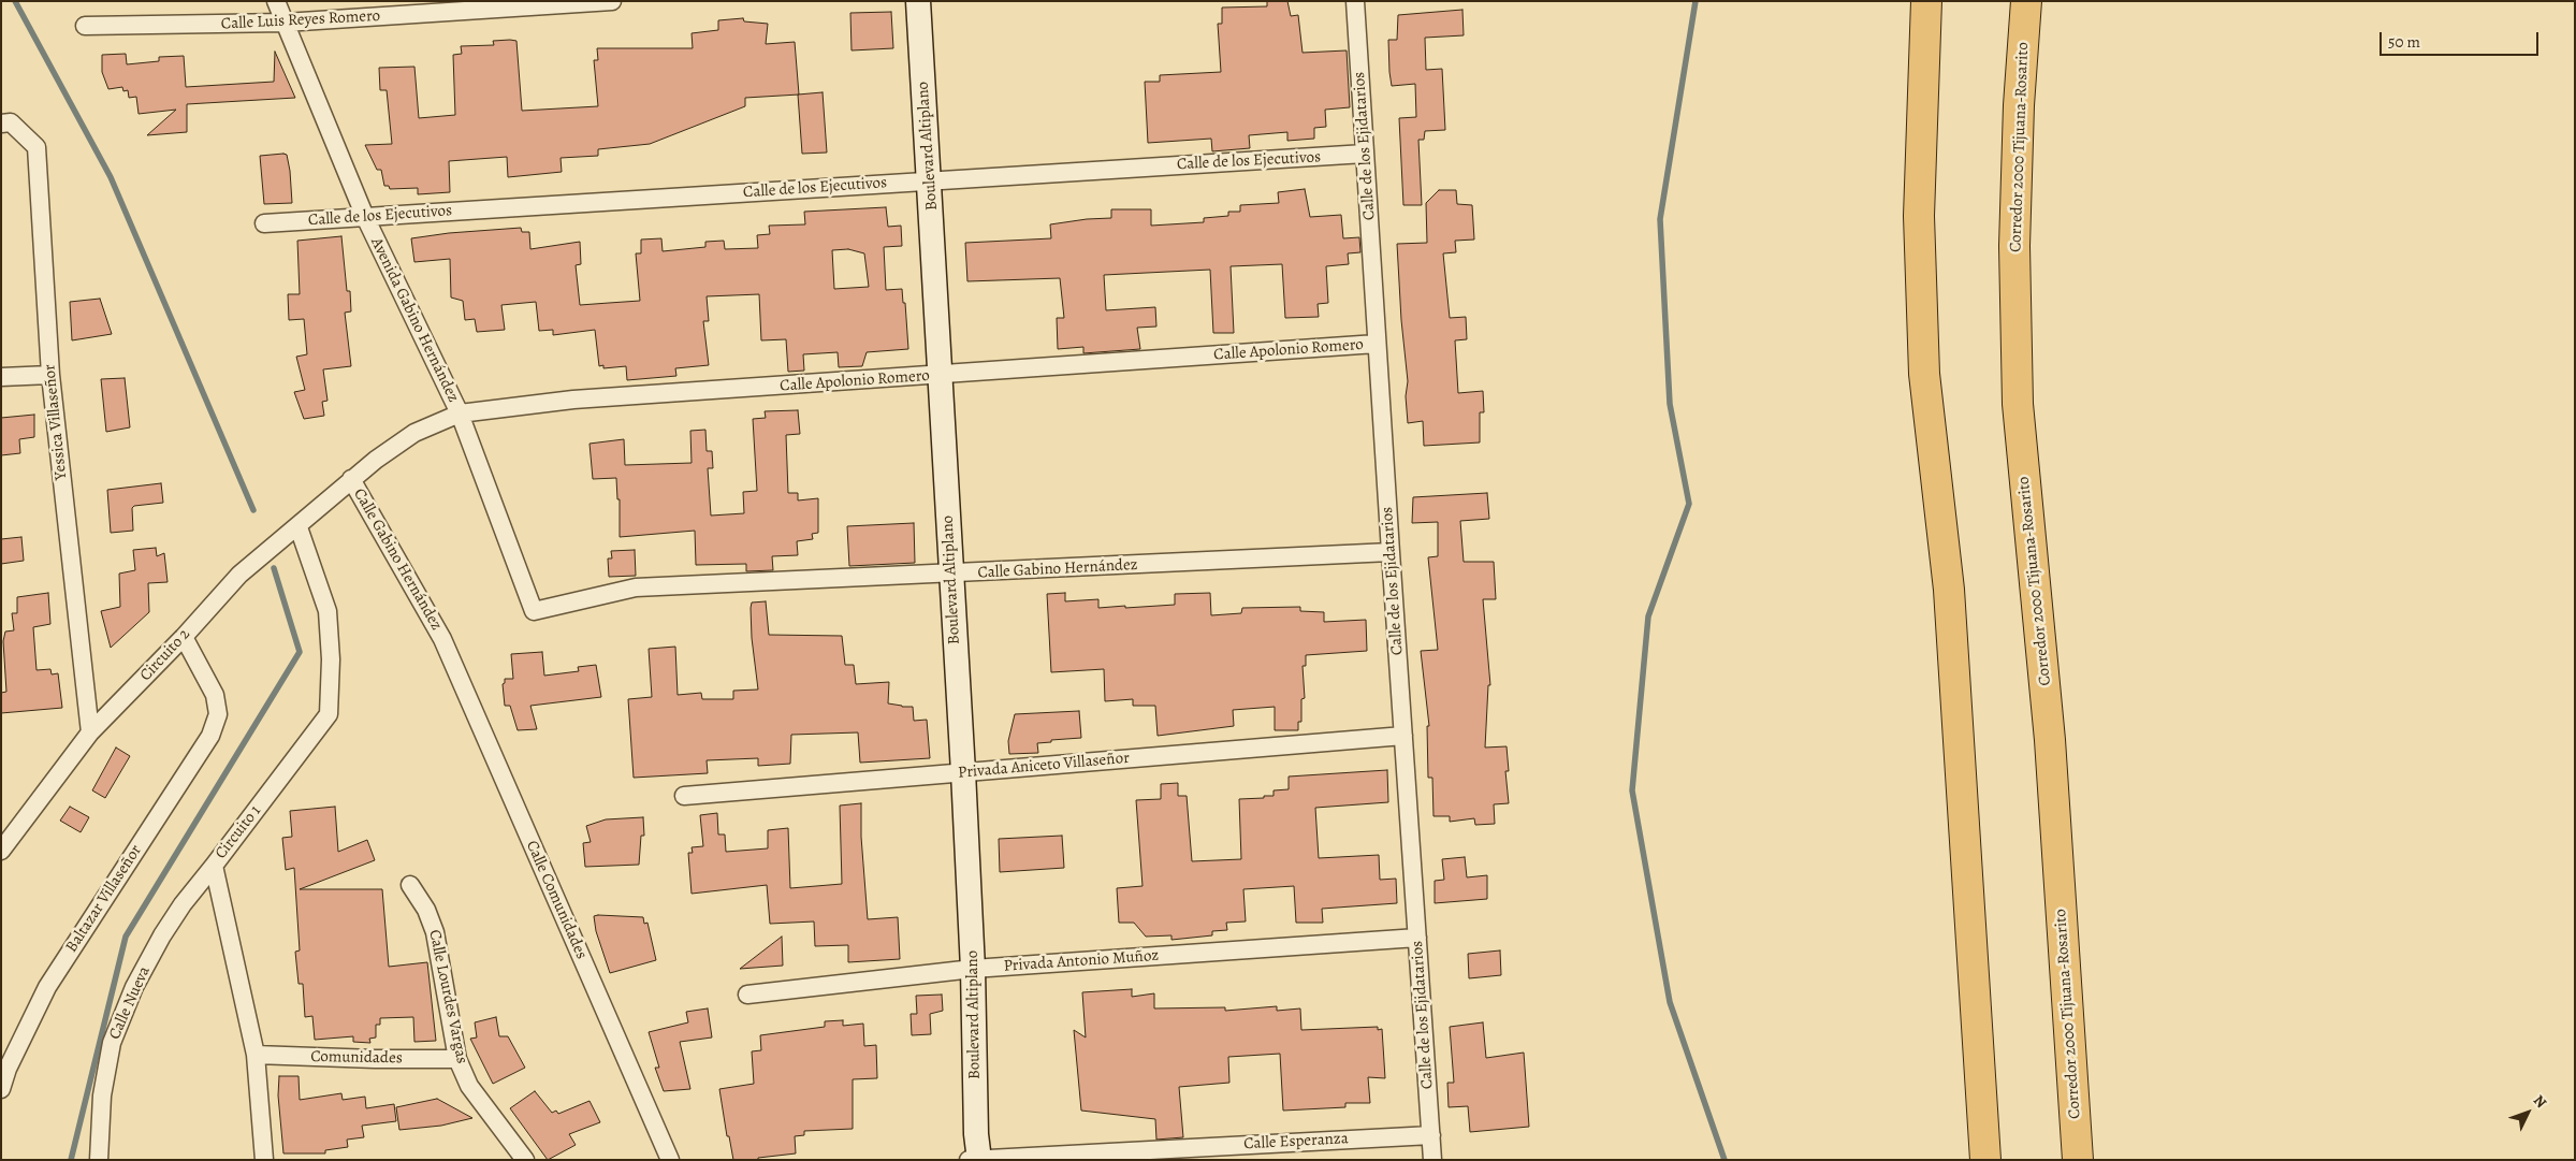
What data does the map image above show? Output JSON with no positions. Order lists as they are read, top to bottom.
{
  "streets": {
    "highway": ["Corredor 2000 Tijuana-Rosarito"],
    "street": [
      "Calle Luis Reyes Romero",
      "Boulevard Altiplano",
      "Calle de los Ejidatarios",
      "Calle de los Ejecutivos",
      "Avenida Gabino Hernández",
      "Calle Apolonio Romero",
      "Yessica Villaseñor",
      "Calle Gabino Hernández",
      "Circuito 2",
      "Privada Aniceto Villaseñor",
      "Circuito 1",
      "Baltazar Villaseñor",
      "Calle Comunidades",
      "Privada Antonio Muñoz",
      "Calle Lourdes Vargas",
      "Calle Nueva",
      "Comunidades",
      "Calle Esperanza"
    ]
  },
  "crossings": [
    ["Calle Luis Reyes Romero", "Avenida Gabino Hernández"],
    ["Boulevard Altiplano", "Calle de los Ejecutivos"],
    ["Boulevard Altiplano", "Calle Apolonio Romero"],
    ["Boulevard Altiplano", "Calle Gabino Hernández"],
    ["Boulevard Altiplano", "Privada Aniceto Villaseñor"],
    ["Boulevard Altiplano", "Privada Antonio Muñoz"],
    ["Boulevard Altiplano", "Calle Esperanza"],
    ["Calle de los Ejidatarios", "Calle de los Ejecutivos"],
    ["Calle de los Ejidatarios", "Calle Apolonio Romero"],
    ["Calle de los Ejidatarios", "Calle Gabino Hernández"],
    ["Calle de los Ejidatarios", "Privada Aniceto Villaseñor"],
    ["Calle de los Ejidatarios", "Privada Antonio Muñoz"],
    ["Calle de los Ejidatarios", "Calle Esperanza"],
    ["Calle de los Ejecutivos", "Avenida Gabino Hernández"],
    ["Avenida Gabino Hernández", "Calle Apolonio Romero"],
    ["Avenida Gabino Hernández", "Calle Gabino Hernández"],
    ["Calle Apolonio Romero", "Calle Gabino Hernández"],
    ["Calle Apolonio Romero", "Circuito 2"],
    ["Yessica Villaseñor", "Circuito 2"],
    ["Calle Gabino Hernández", "Circuito 2"],
    ["Calle Gabino Hernández", "Calle Comunidades"],
    ["Circuito 2", "Circuito 1"],
    ["Circuito 2", "Baltazar Villaseñor"],
    ["Circuito 1", "Calle Nueva"],
    ["Circuito 1", "Comunidades"],
    ["Calle Lourdes Vargas", "Comunidades"]
  ],
  "scale_bar": "50 m",
  "north": "top right"
}
